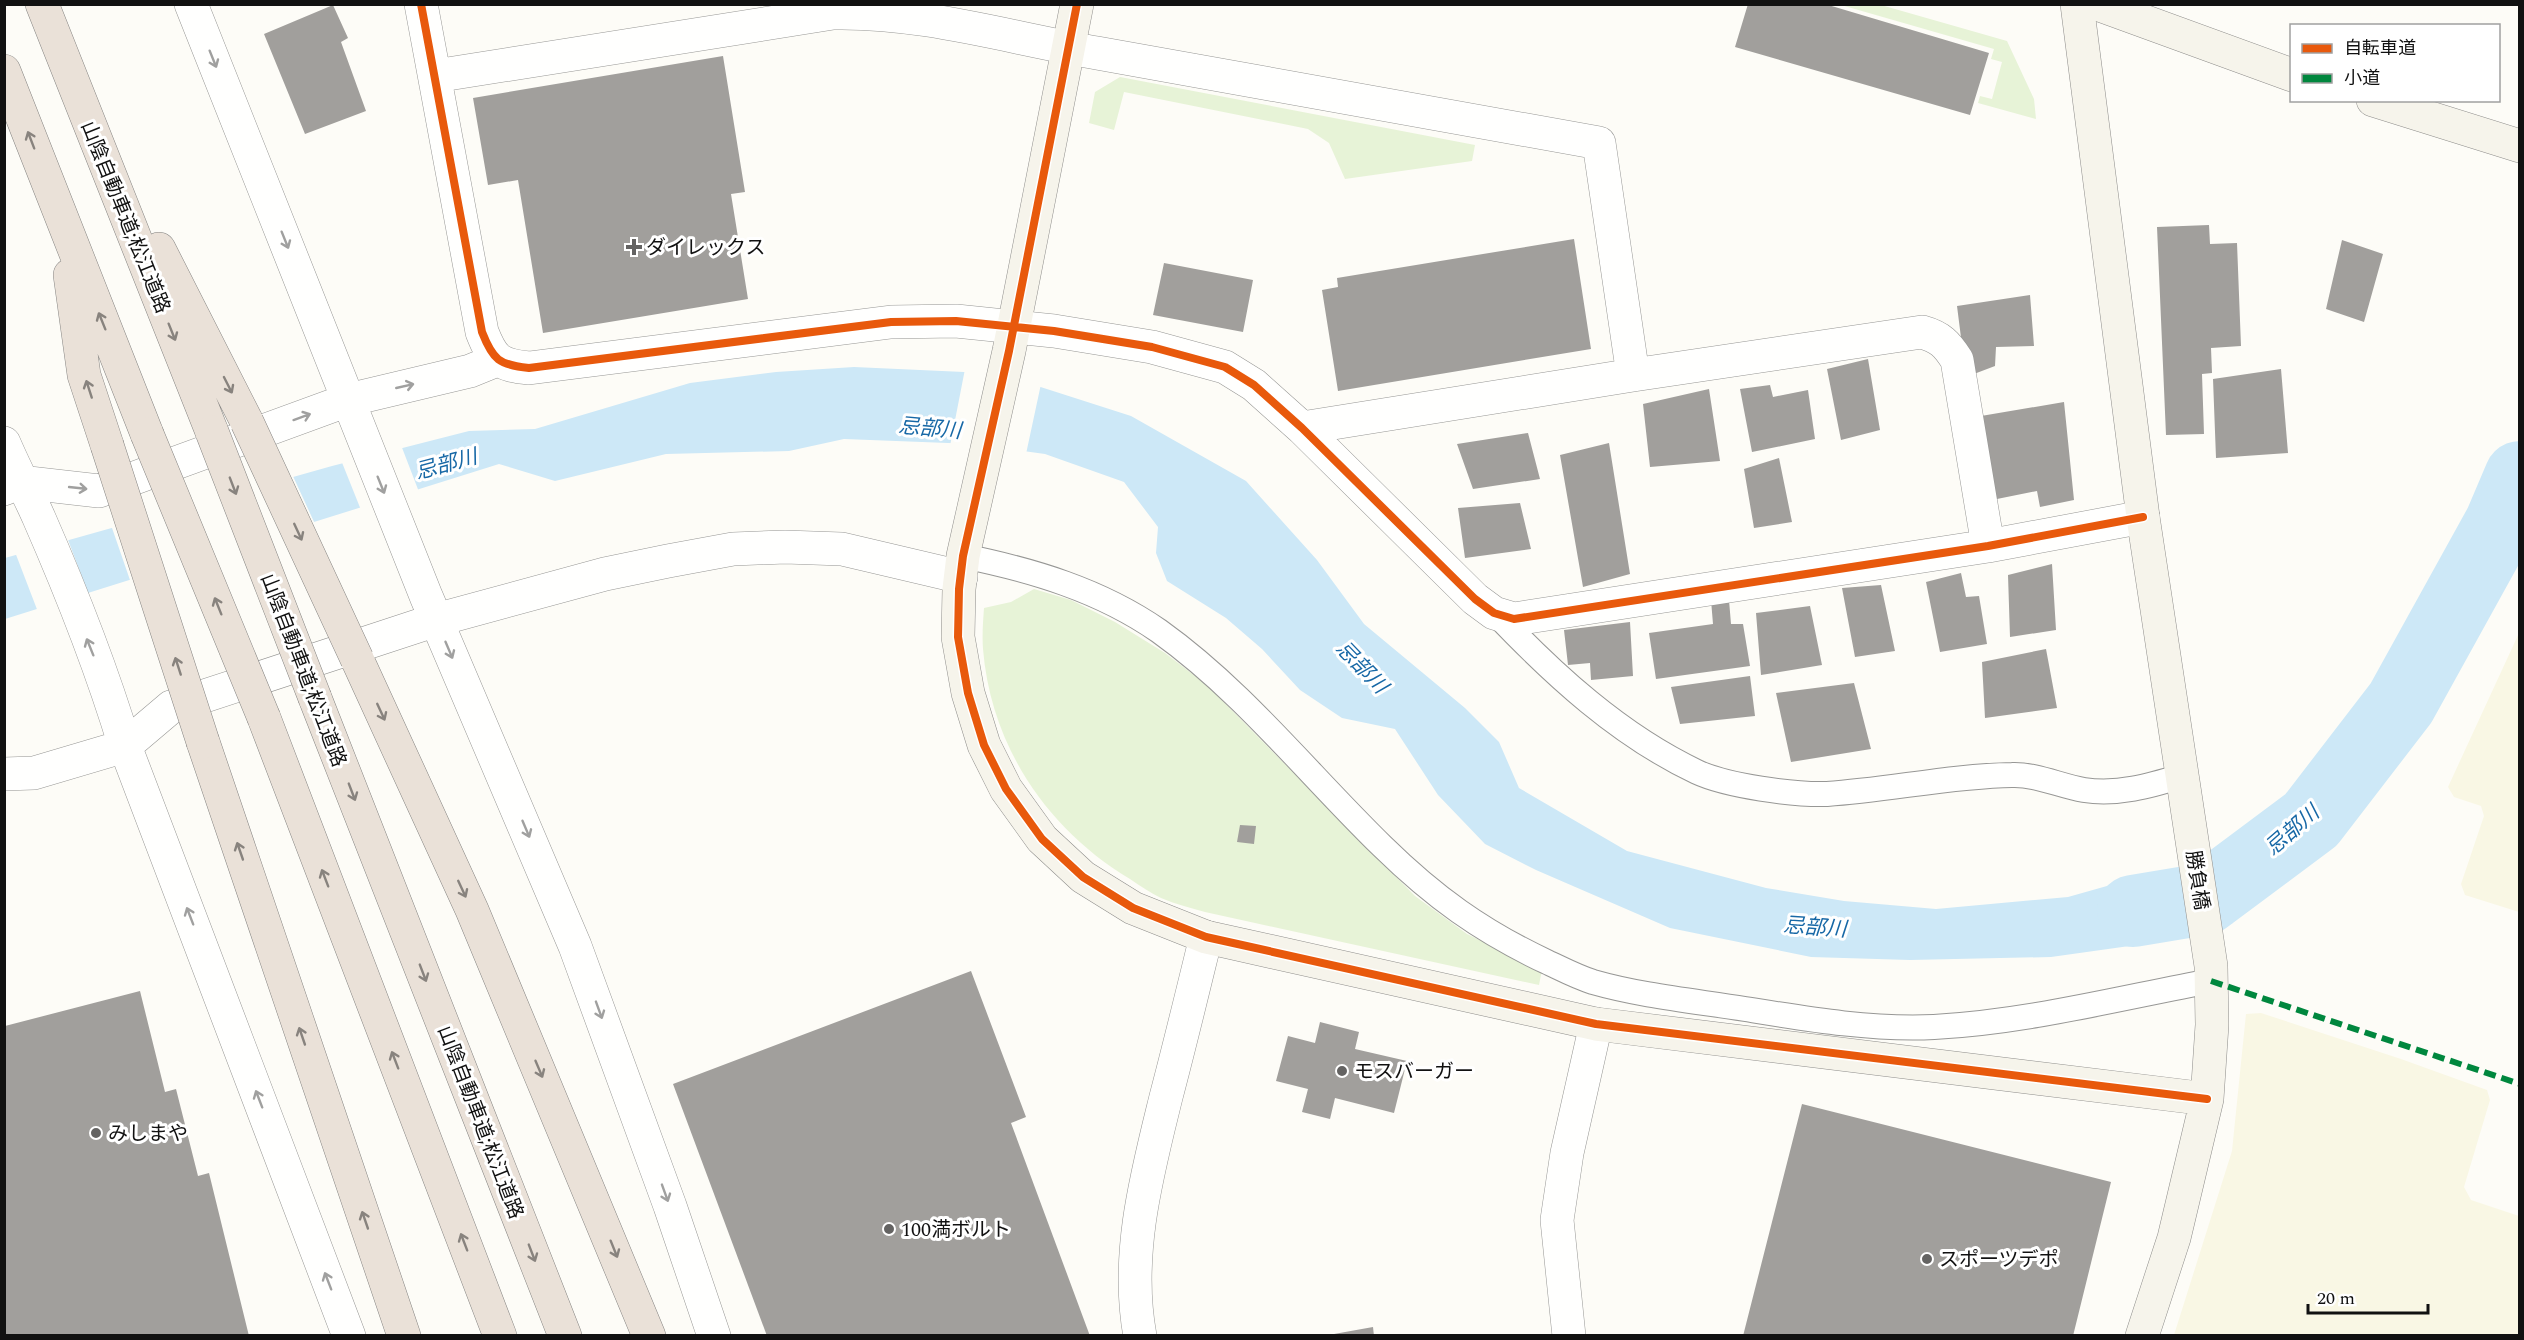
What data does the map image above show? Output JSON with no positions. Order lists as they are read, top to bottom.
{
  "streets": {
    "highway": ["山陰自動車道;松江道路"],
    "street": ["勝負橋"]
  },
  "water": ["忌部川"],
  "places": {
    "health": ["ダイレックス"],
    "other": [
      "モスバーガー",
      "みしまや",
      "100満ボルト",
      "スポーツデポ"
    ]
  },
  "legend": ["自転車道", "小道"],
  "scale_bar": "20 m"
}
